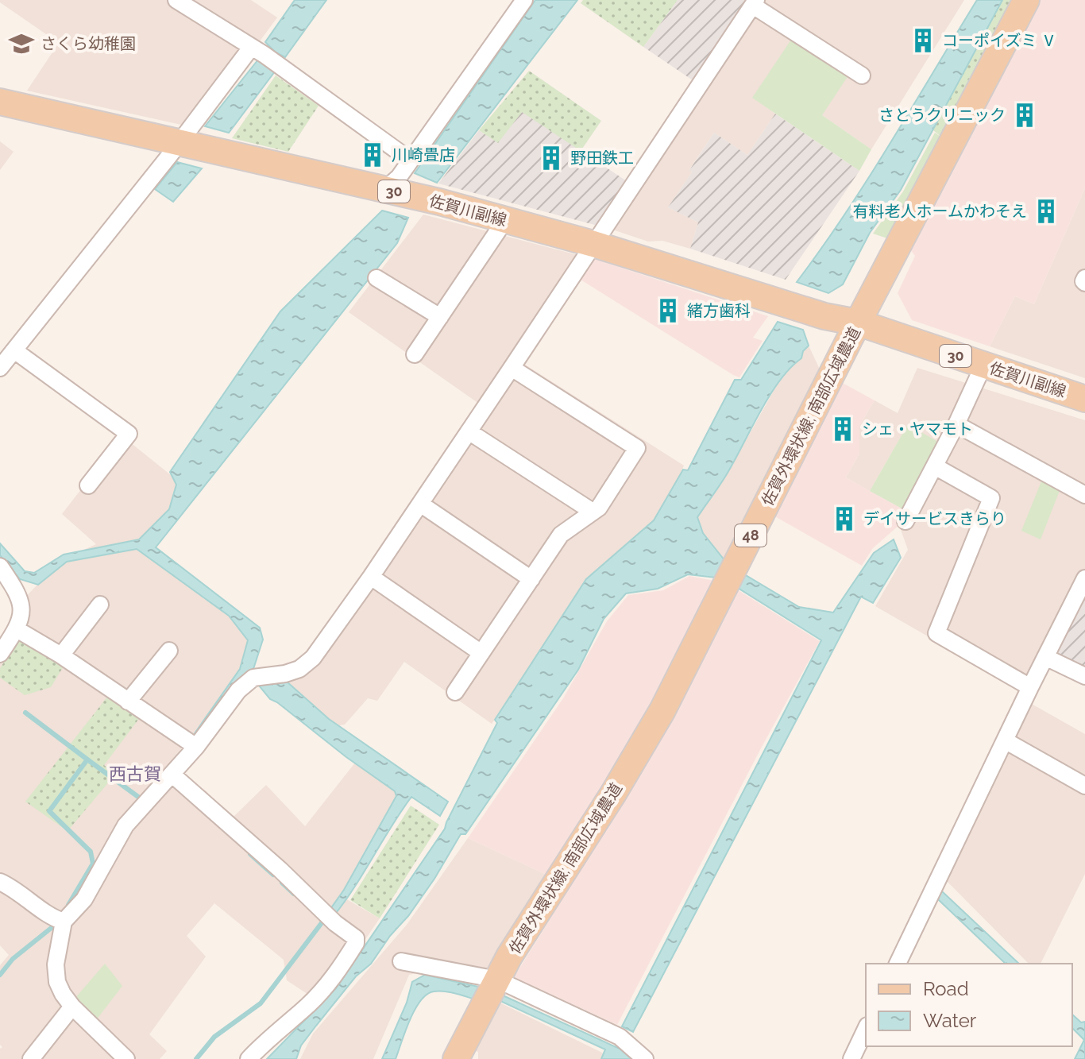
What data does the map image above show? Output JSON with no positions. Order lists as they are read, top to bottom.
{
  "streets": {
    "main road": [
      "30",
      "佐賀川副線",
      "佐賀外環状線; 南部広域農道",
      "48"
    ]
  },
  "crossings": [
    ["佐賀川副線", "佐賀外環状線; 南部広域農道"]
  ],
  "districts": ["西古賀"],
  "places": {
    "building": [
      "コーポイズミ Ⅴ",
      "さとうクリニック",
      "川崎畳店",
      "野田鉄工",
      "有料老人ホームかわそえ",
      "緒方歯科",
      "シェ・ヤマモト",
      "デイサービスきらり"
    ],
    "school or university": ["さくら幼稚園"]
  },
  "legend": ["Road", "Water"]
}
